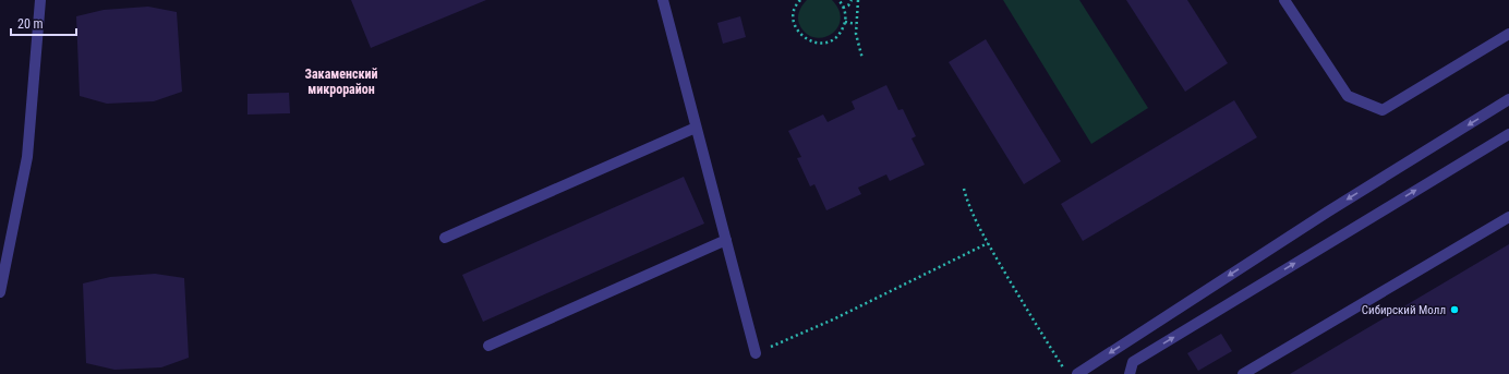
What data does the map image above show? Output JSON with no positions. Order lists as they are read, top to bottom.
{
  "districts": ["Закаменский микрорайон"],
  "places": ["Сибирский Молл"],
  "scale_bar": "20 m"
}
